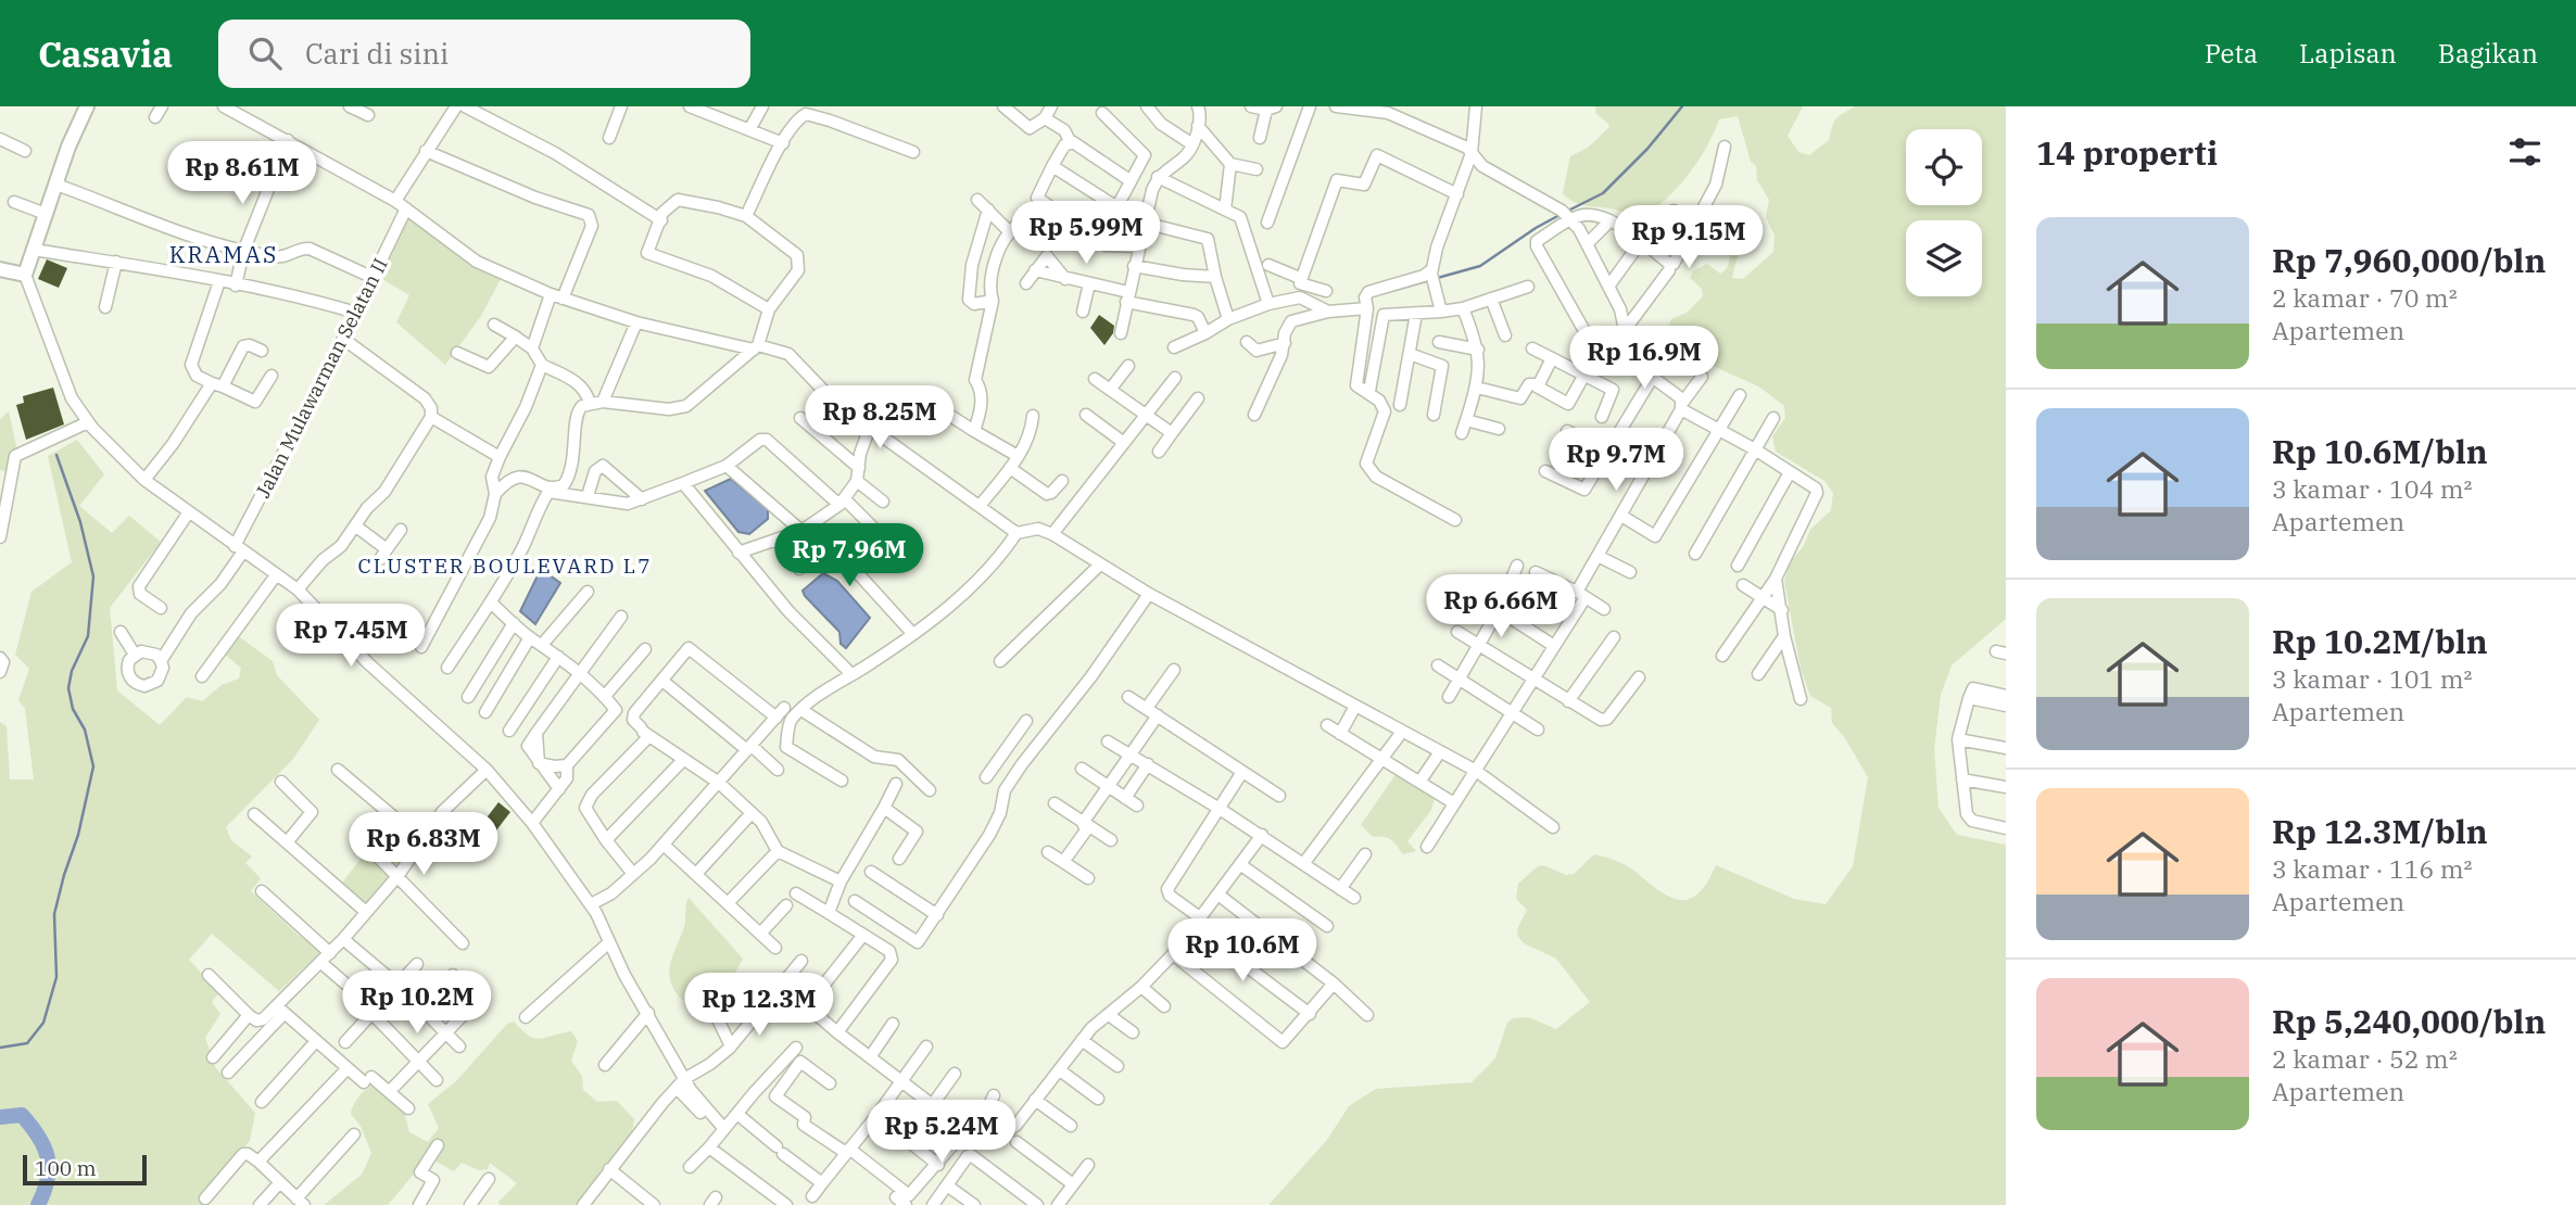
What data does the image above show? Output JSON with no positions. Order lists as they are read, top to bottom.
{
  "streets": {
    "street": ["Jalan Mulawarman Selatan II"]
  },
  "districts": ["KRAMAS", "CLUSTER BOULEVARD L7"],
  "scale_bar": "100 m",
  "page": {
    "header": "Casavia",
    "search": "Cari di sini",
    "nav": ["Peta", "Lapisan", "Bagikan"],
    "heading": "14 properti",
    "price": [
      "Rp 8.61M",
      "Rp 5.99M",
      "Rp 9.15M",
      "Rp 16.9M",
      "Rp 8.25M",
      "Rp 9.7M",
      "Rp 7.96M",
      "Rp 6.66M",
      "Rp 7.45M",
      "Rp 6.83M",
      "Rp 10.6M",
      "Rp 10.2M",
      "Rp 12.3M",
      "Rp 5.24M"
    ],
    "list": [
      {
        "name": "Rp 7,960,000/bln",
        "note": "2 kamar · 70 m² · Apartemen"
      },
      {
        "name": "Rp 10.6M/bln",
        "note": "3 kamar · 104 m² · Apartemen"
      },
      {
        "name": "Rp 10.2M/bln",
        "note": "3 kamar · 101 m² · Apartemen"
      },
      {
        "name": "Rp 12.3M/bln",
        "note": "3 kamar · 116 m² · Apartemen"
      },
      {
        "name": "Rp 5,240,000/bln",
        "note": "2 kamar · 52 m² · Apartemen"
      }
    ],
    "scale": "100 m"
  }
}
